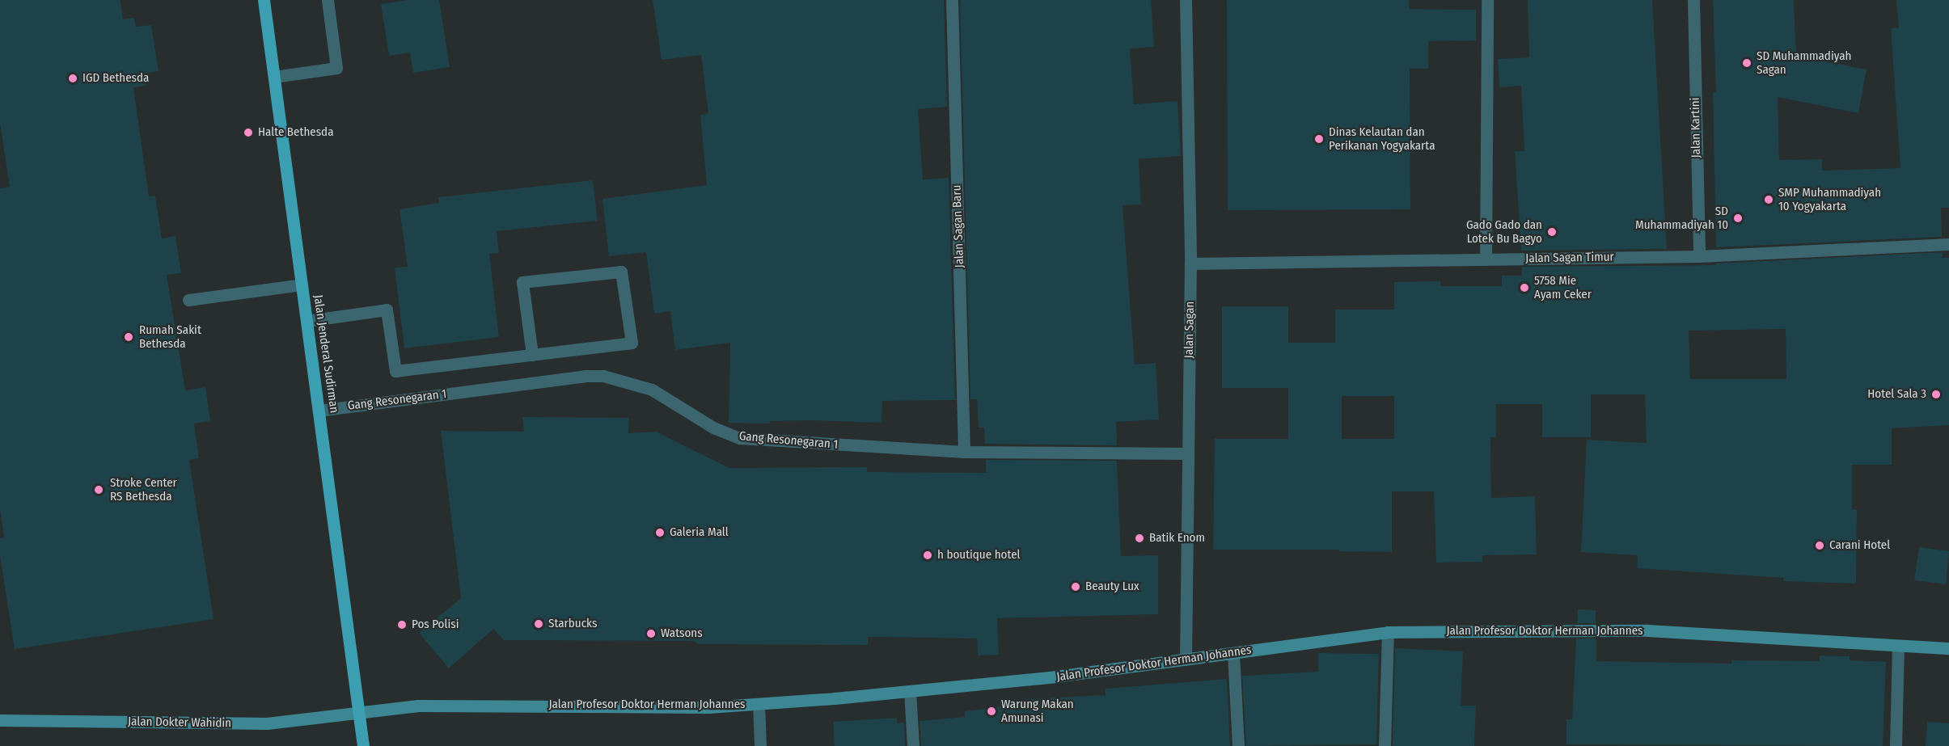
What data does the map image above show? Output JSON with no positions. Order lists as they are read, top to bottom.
{
  "streets": {
    "main road": ["Jalan Jenderal Sudirman", "Jalan Profesor Doktor Herman Johannes", "Jalan Dokter Wahidin"],
    "street": [
      "Jalan Kartini",
      "Jalan Sagan Baru",
      "Jalan Sagan Timur",
      "Jalan Sagan",
      "Gang Resonegaran 1"
    ]
  },
  "crossings": [
    ["Jalan Kartini", "Jalan Sagan Timur"],
    ["Jalan Sagan Baru", "Gang Resonegaran 1"],
    ["Jalan Sagan Timur", "Jalan Sagan"],
    ["Jalan Sagan", "Gang Resonegaran 1"],
    ["Jalan Sagan", "Jalan Profesor Doktor Herman Johannes"],
    ["Jalan Jenderal Sudirman", "Gang Resonegaran 1"],
    ["Jalan Jenderal Sudirman", "Jalan Profesor Doktor Herman Johannes"],
    ["Jalan Jenderal Sudirman", "Jalan Dokter Wahidin"],
    ["Jalan Profesor Doktor Herman Johannes", "Jalan Dokter Wahidin"]
  ],
  "places": [
    "SD Muhammadiyah Sagan",
    "IGD Bethesda",
    "Halte Bethesda",
    "Dinas Kelautan dan Perikanan Yogyakarta",
    "SMP Muhammadiyah 10 Yogyakarta",
    "SD Muhammadiyah 10",
    "Gado Gado dan Lotek Bu Bagyo",
    "5758 Mie Ayam Ceker",
    "Rumah Sakit Bethesda",
    "Hotel Sala 3",
    "Stroke Center RS Bethesda",
    "Galeria Mall",
    "Batik Enom",
    "Carani Hotel",
    "h boutique hotel",
    "Beauty Lux",
    "Starbucks",
    "Pos Polisi",
    "Watsons",
    "Warung Makan Amunasi"
  ]
}
